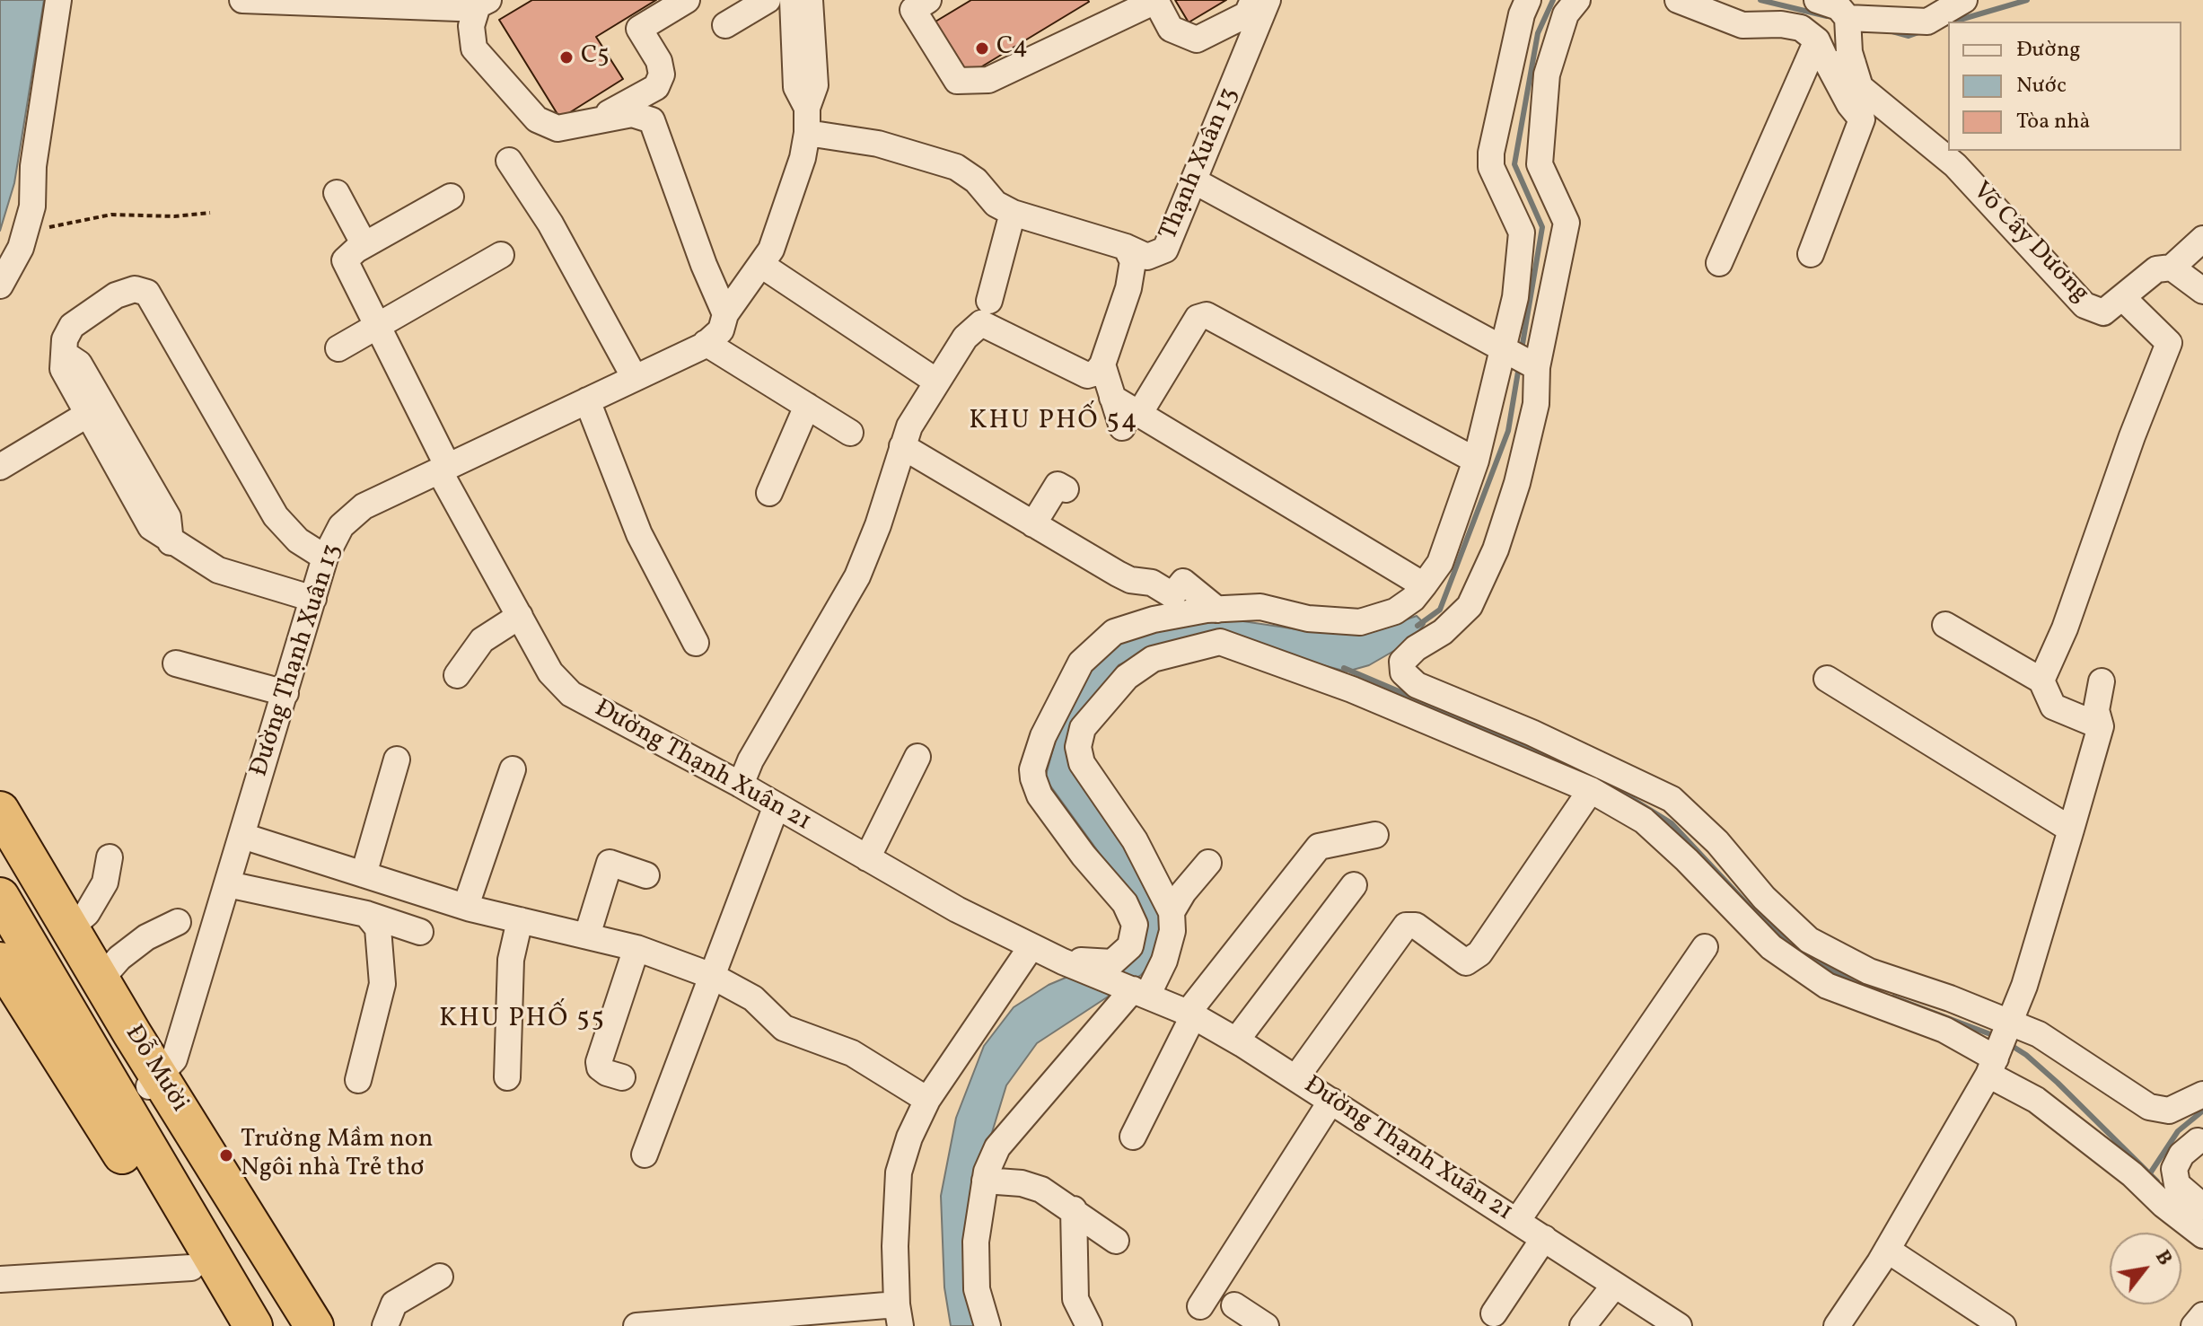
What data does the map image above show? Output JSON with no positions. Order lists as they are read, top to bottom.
{
  "streets": {
    "highway": ["Đỗ Mười"],
    "street": [
      "Thạnh Xuân 13",
      "Võ Cây Dương",
      "Đường Thạnh Xuân 13",
      "Đường Thạnh Xuân 21"
    ]
  },
  "crossings": [
    ["Đường Thạnh Xuân 13", "Đường Thạnh Xuân 21"],
    ["Đường Thạnh Xuân 13", "Đỗ Mười"]
  ],
  "districts": ["KHU PHỐ 54", "KHU PHỐ 55"],
  "places": ["C4", "C5", "Trường Mầm non Ngôi nhà Trẻ thơ"],
  "legend": ["Đường", "Nước", "Tòa nhà"],
  "north": "top right"
}
